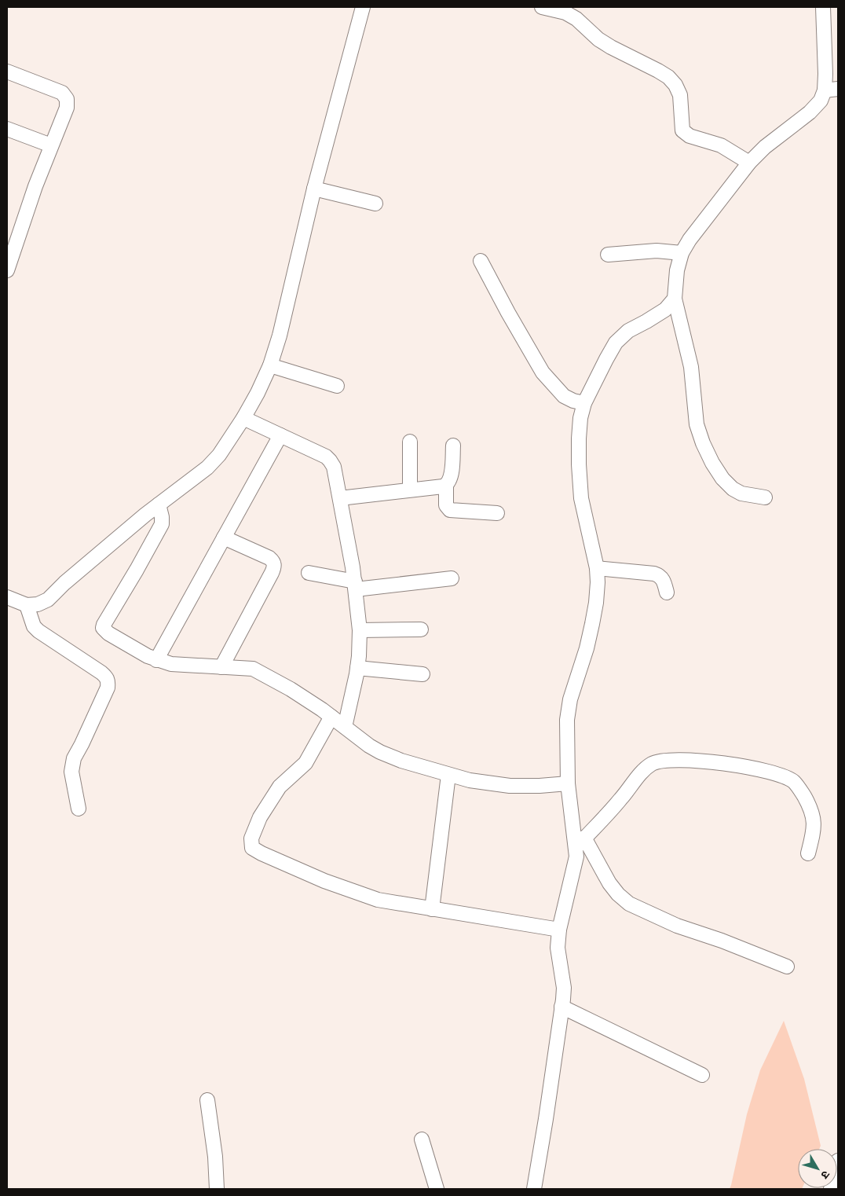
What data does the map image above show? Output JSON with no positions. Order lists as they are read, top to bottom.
{
  "north": "bottom right"
}
